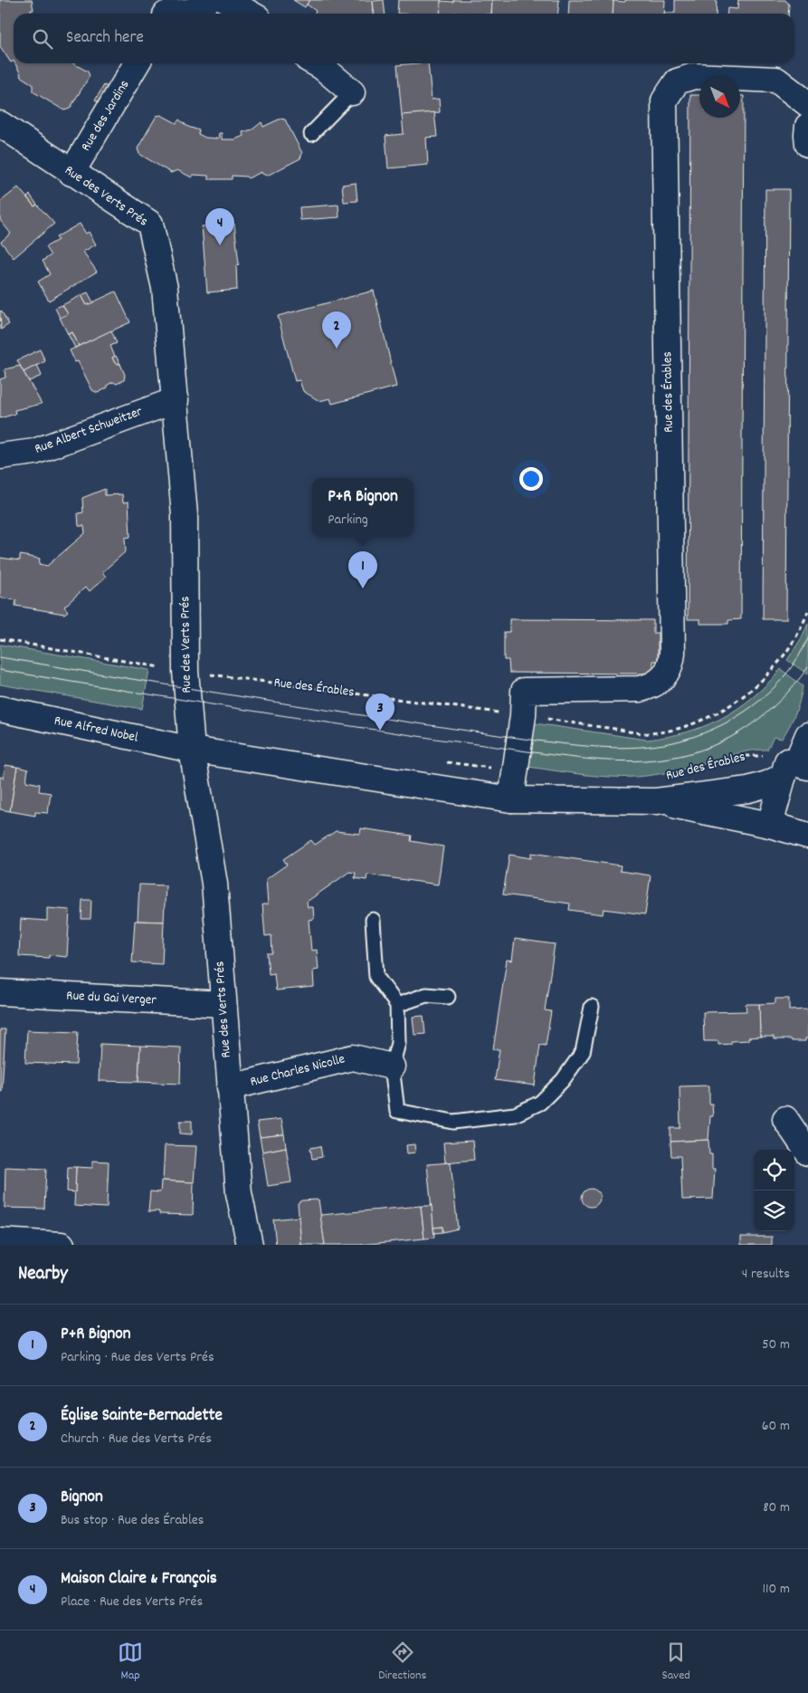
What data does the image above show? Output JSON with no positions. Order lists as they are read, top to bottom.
{
  "streets": {
    "street": [
      "Rue des Jardins",
      "Rue des Verts Prés",
      "Rue des Érables",
      "Rue Albert Schweitzer",
      "Rue Alfred Nobel",
      "Rue du Gai Verger",
      "Rue Charles Nicolle"
    ]
  },
  "crossings": [
    ["Rue des Jardins", "Rue des Verts Prés"],
    ["Rue des Verts Prés", "Rue des Érables"],
    ["Rue des Verts Prés", "Rue Albert Schweitzer"],
    ["Rue des Verts Prés", "Rue Alfred Nobel"],
    ["Rue des Verts Prés", "Rue du Gai Verger"],
    ["Rue des Verts Prés", "Rue Charles Nicolle"],
    ["Rue des Érables", "Rue Alfred Nobel"]
  ],
  "north": "bottom right",
  "page": {
    "search": "Search here",
    "pins": [
      "4",
      "2",
      "1",
      "3"
    ],
    "popup": ["P+R Bignon", "Parking"],
    "heading": ["Nearby", "4 results"],
    "list": [
      {
        "mark": "1",
        "name": "P+R Bignon",
        "note": "Parking · Rue des Verts Prés",
        "value": "50 m"
      },
      {
        "mark": "2",
        "name": "Église Sainte-Bernadette",
        "note": "Church · Rue des Verts Prés",
        "value": "60 m"
      },
      {
        "mark": "3",
        "name": "Bignon",
        "note": "Bus stop · Rue des Érables",
        "value": "80 m"
      },
      {
        "mark": "4",
        "name": "Maison Claire & François",
        "note": "Place · Rue des Verts Prés",
        "value": "110 m"
      }
    ],
    "nav": ["Map", "Directions", "Saved"]
  }
}
